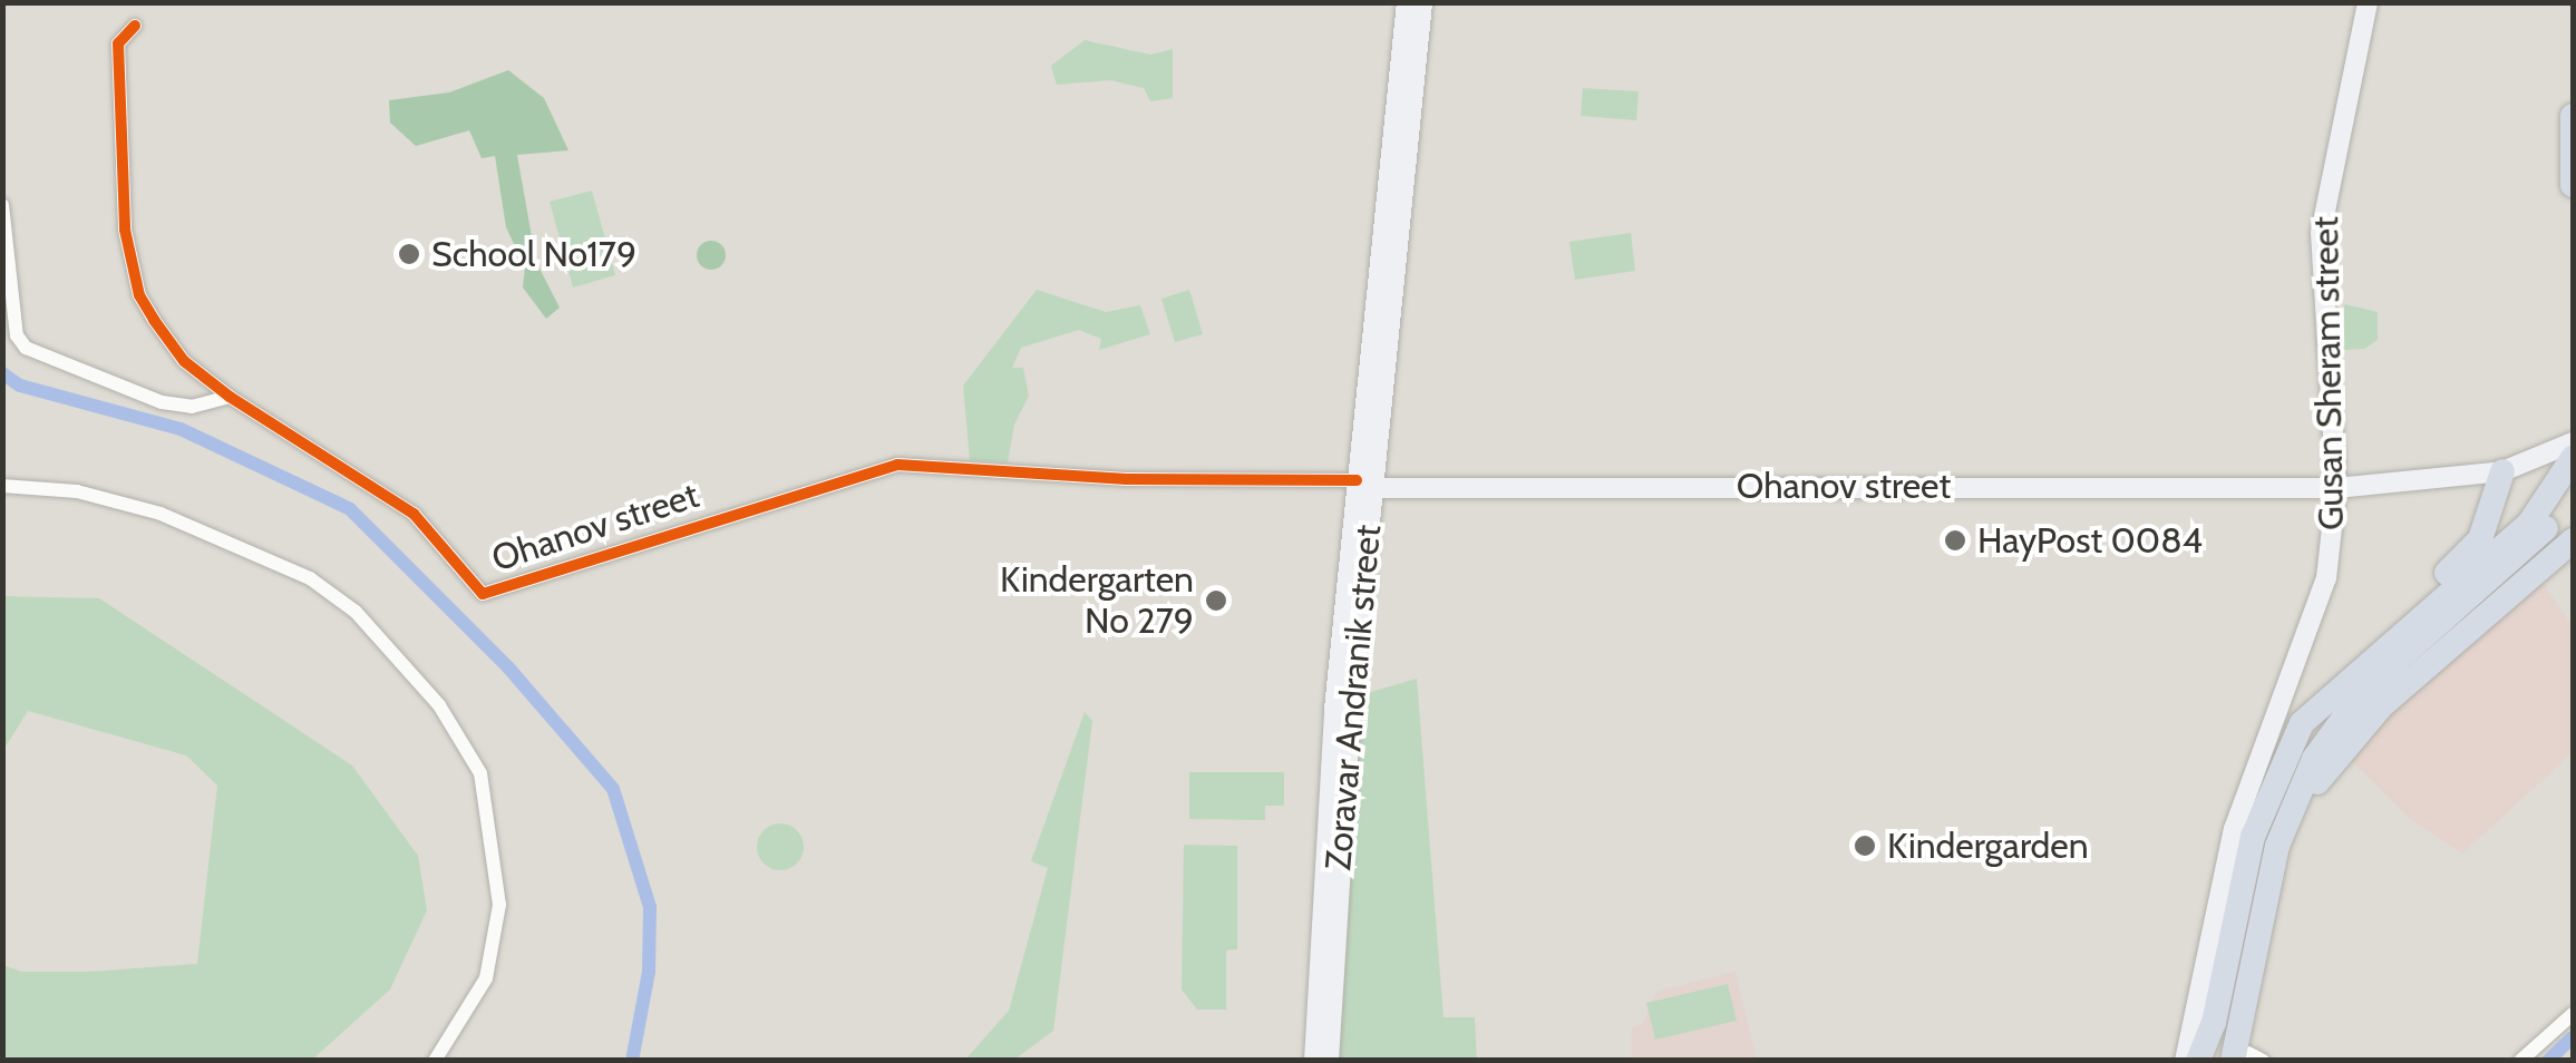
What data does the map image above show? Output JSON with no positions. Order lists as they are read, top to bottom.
{
  "streets": {
    "main road": ["Gusan Sheram street", "Ohanov street", "Zoravar Andranik street"]
  },
  "crossings": [
    ["Gusan Sheram street", "Ohanov street"],
    ["Ohanov street", "Zoravar Andranik street"]
  ],
  "places": [
    "School No179",
    "HayPost 0084",
    "Kindergarten No 279",
    "Kindergarden"
  ]
}
